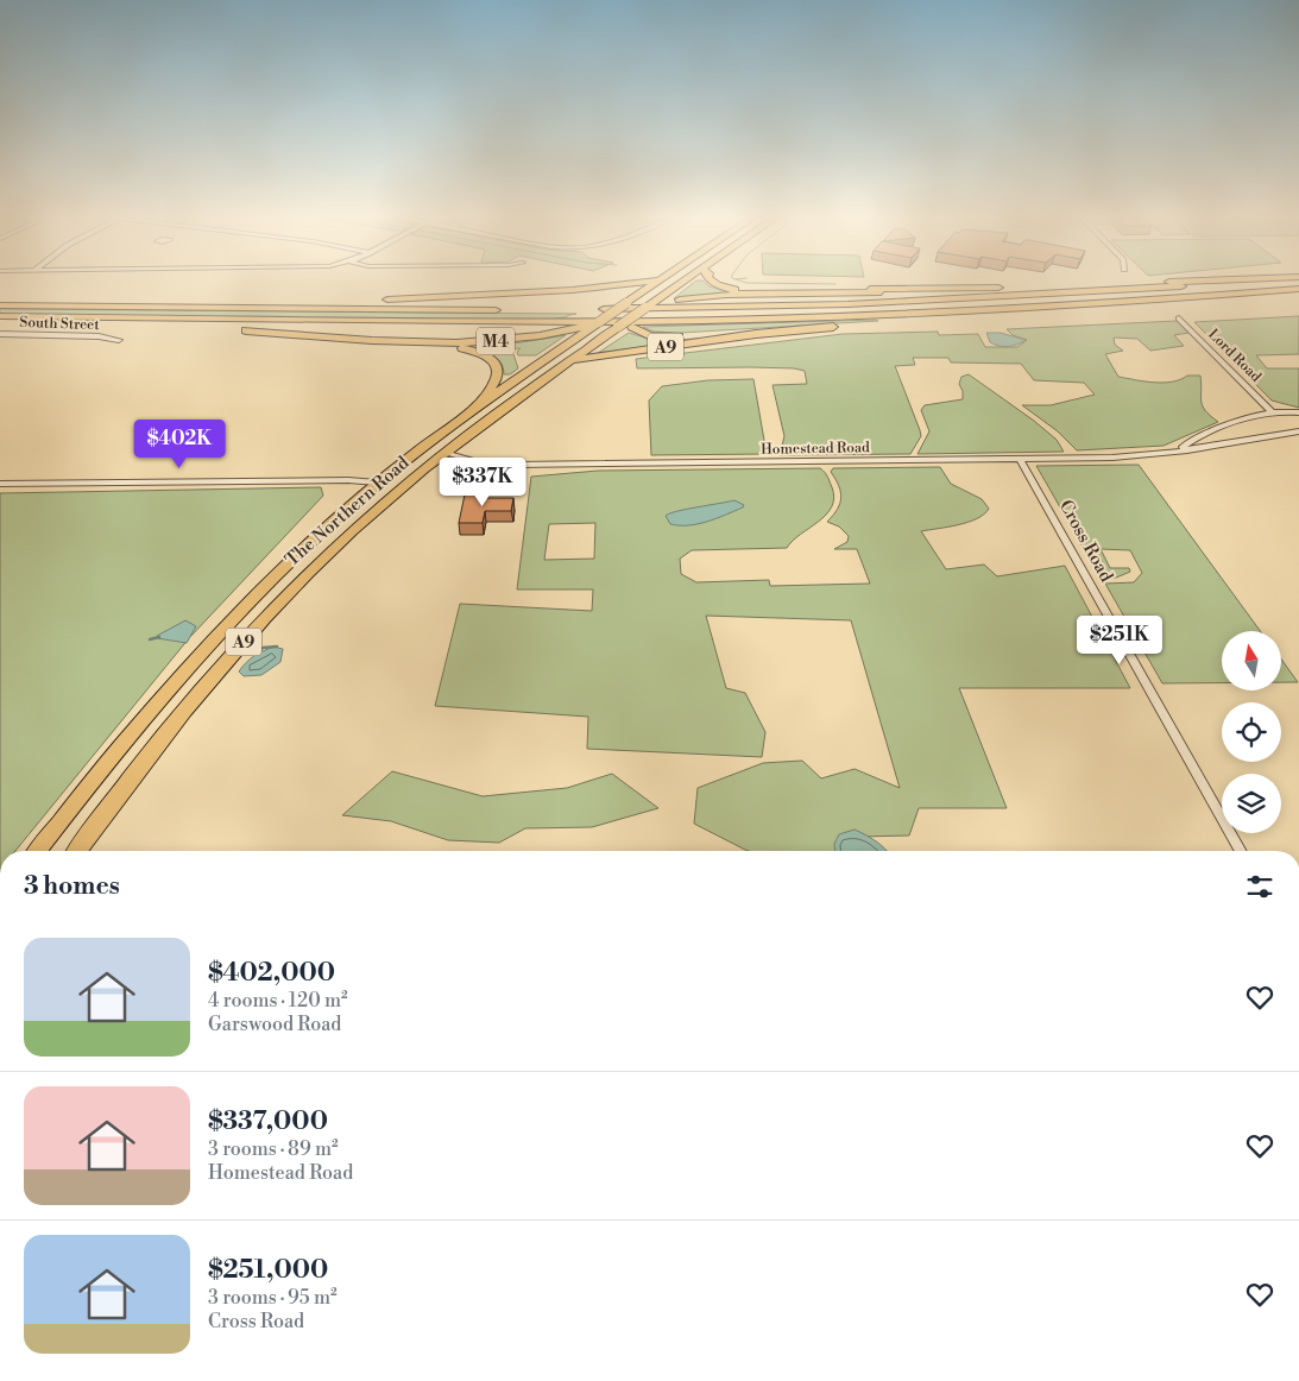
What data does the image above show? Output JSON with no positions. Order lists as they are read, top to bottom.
{
  "streets": {
    "highway": ["M4", "A9", "The Northern Road"],
    "street": [
      "South Street",
      "Lord Road",
      "Homestead Road",
      "Cross Road"
    ]
  },
  "crossings": [
    ["M4", "A9"],
    ["M4", "The Northern Road"],
    ["A9", "The Northern Road"],
    ["Homestead Road", "The Northern Road"],
    ["Homestead Road", "Cross Road"]
  ],
  "north": "top",
  "page": {
    "price": ["$402K", "$337K", "$251K"],
    "heading": "3 homes",
    "list": [
      {
        "name": "$402,000",
        "note": "4 rooms · 120 m² · Garswood Road"
      },
      {
        "name": "$337,000",
        "note": "3 rooms · 89 m² · Homestead Road"
      },
      {
        "name": "$251,000",
        "note": "3 rooms · 95 m² · Cross Road"
      }
    ]
  }
}
